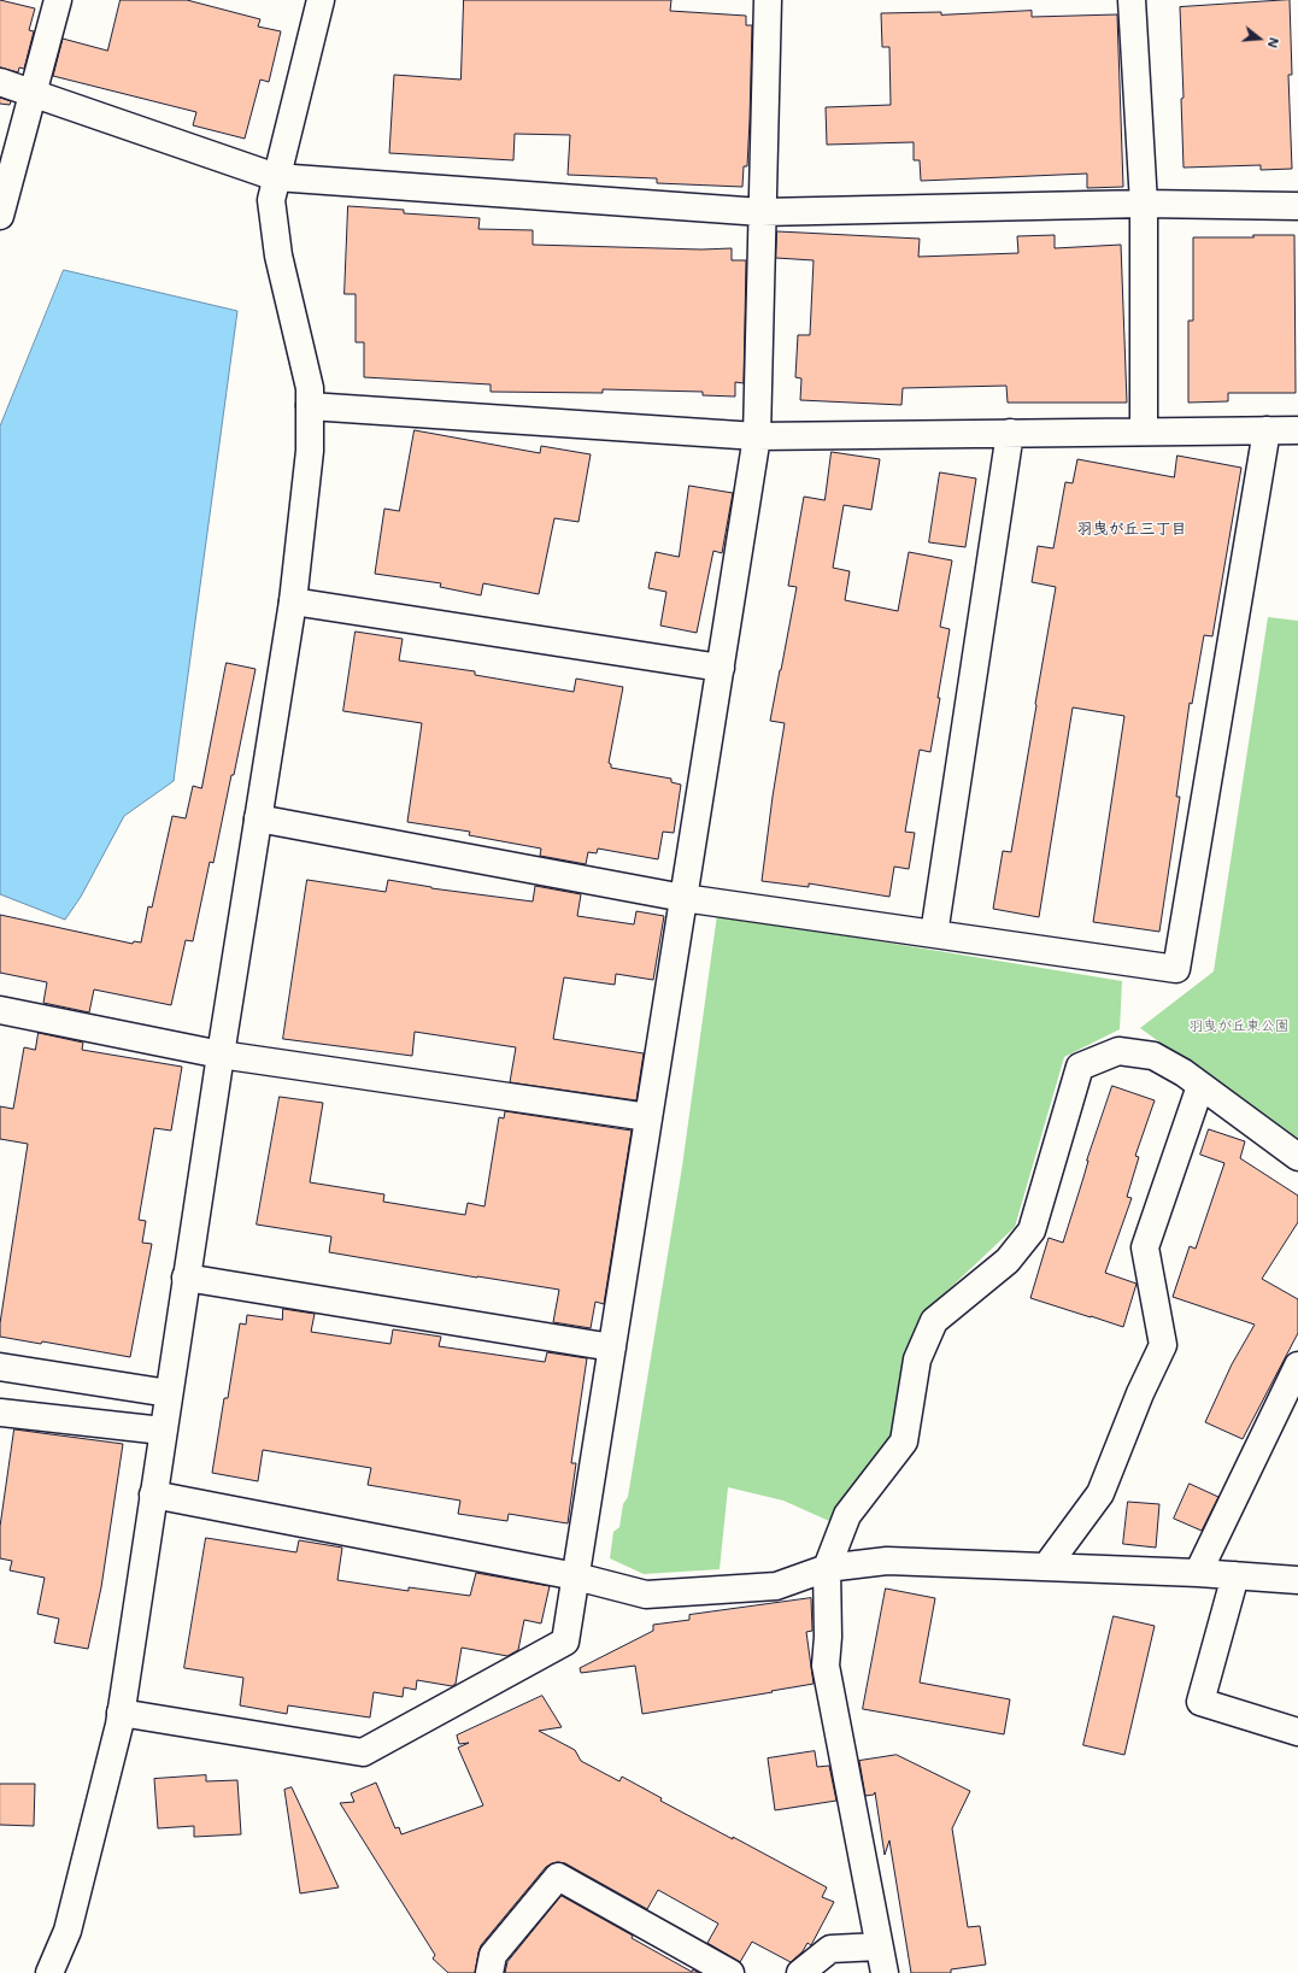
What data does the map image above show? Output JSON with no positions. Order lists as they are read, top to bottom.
{
  "districts": ["羽曳が丘三丁目"],
  "parks": ["羽曳が丘東公園"],
  "north": "right"
}
